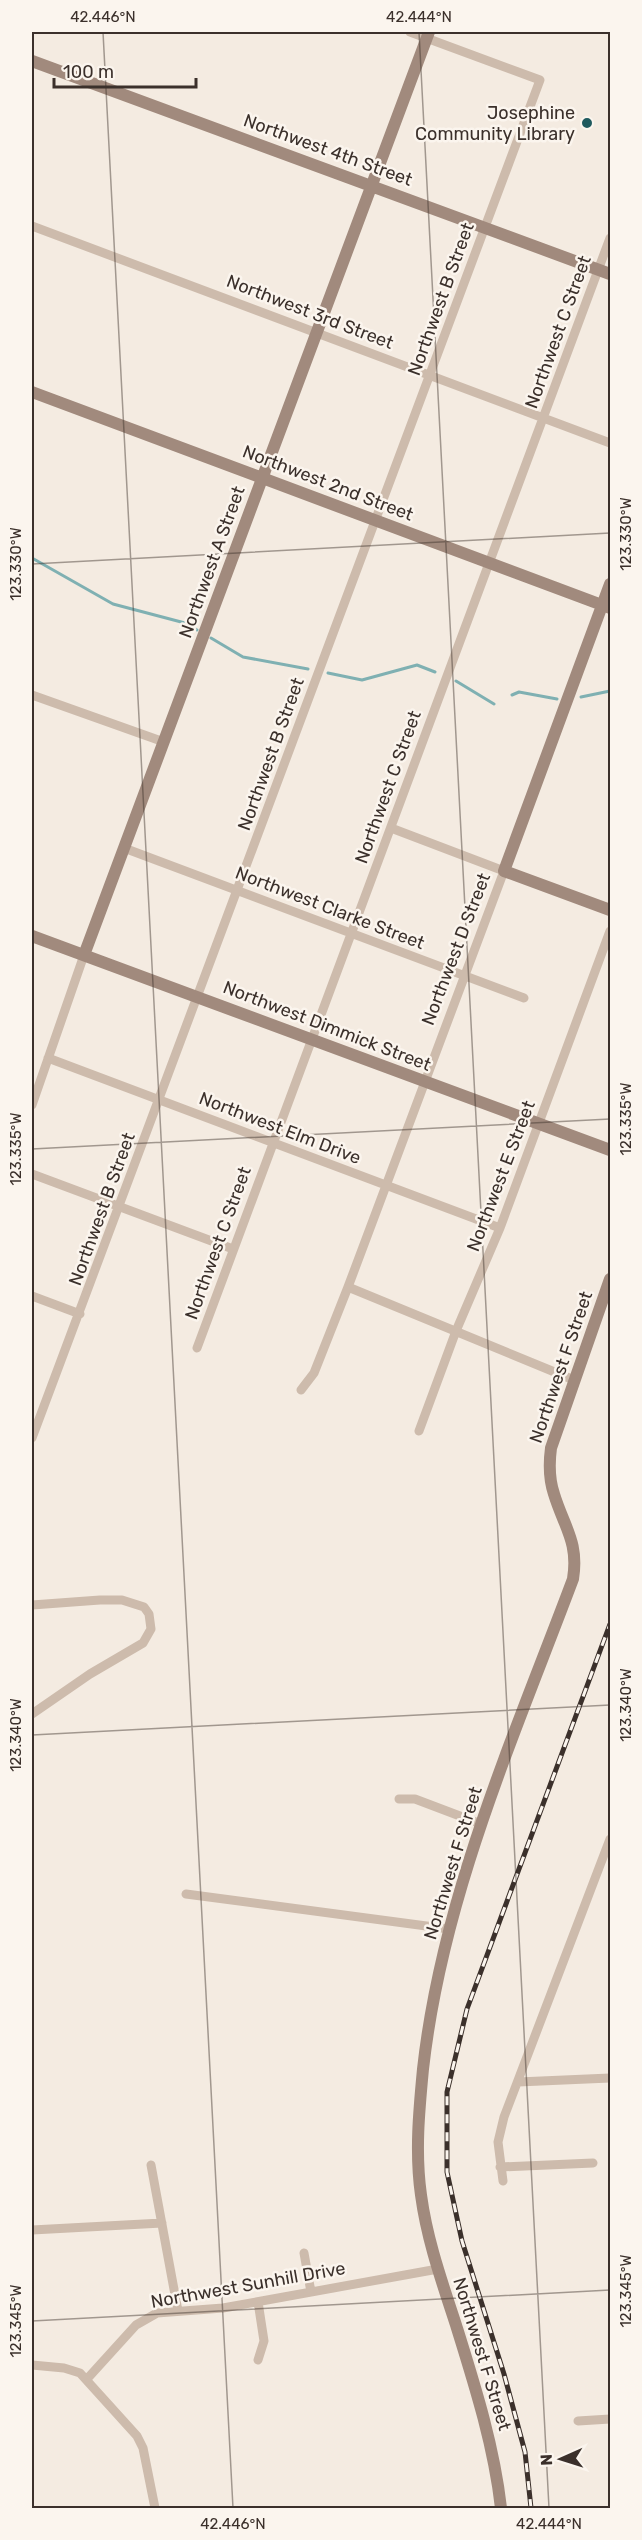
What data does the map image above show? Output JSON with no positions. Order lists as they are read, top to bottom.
{
  "streets": {
    "street": [
      "Northwest 4th Street",
      "Northwest B Street",
      "Northwest 3rd Street",
      "Northwest C Street",
      "Northwest 2nd Street",
      "Northwest A Street",
      "Northwest Clarke Street",
      "Northwest D Street",
      "Northwest Dimmick Street",
      "Northwest Elm Drive",
      "Northwest E Street",
      "Northwest F Street",
      "Northwest Sunhill Drive"
    ]
  },
  "crossings": [
    ["Northwest 4th Street", "Northwest B Street"],
    ["Northwest 4th Street", "Northwest C Street"],
    ["Northwest 4th Street", "Northwest A Street"],
    ["Northwest B Street", "Northwest 3rd Street"],
    ["Northwest B Street", "Northwest 2nd Street"],
    ["Northwest B Street", "Northwest A Street"],
    ["Northwest B Street", "Northwest Clarke Street"],
    ["Northwest B Street", "Northwest Dimmick Street"],
    ["Northwest B Street", "Northwest Elm Drive"],
    ["Northwest 3rd Street", "Northwest C Street"],
    ["Northwest 3rd Street", "Northwest A Street"],
    ["Northwest C Street", "Northwest 2nd Street"],
    ["Northwest C Street", "Northwest Clarke Street"],
    ["Northwest C Street", "Northwest Dimmick Street"],
    ["Northwest C Street", "Northwest Elm Drive"],
    ["Northwest 2nd Street", "Northwest A Street"],
    ["Northwest 2nd Street", "Northwest D Street"],
    ["Northwest A Street", "Northwest Clarke Street"],
    ["Northwest A Street", "Northwest Dimmick Street"],
    ["Northwest A Street", "Northwest Elm Drive"],
    ["Northwest Clarke Street", "Northwest D Street"],
    ["Northwest D Street", "Northwest Dimmick Street"],
    ["Northwest D Street", "Northwest Elm Drive"],
    ["Northwest Dimmick Street", "Northwest E Street"],
    ["Northwest Elm Drive", "Northwest E Street"],
    ["Northwest F Street", "Northwest Sunhill Drive"]
  ],
  "places": ["Josephine Community Library"],
  "scale_bar": "100 m",
  "north": "left",
  "coordinates": [
    "42.446°N",
    "42.444°N",
    "123.330°W",
    "123.335°W",
    "123.340°W",
    "123.345°W"
  ]
}
